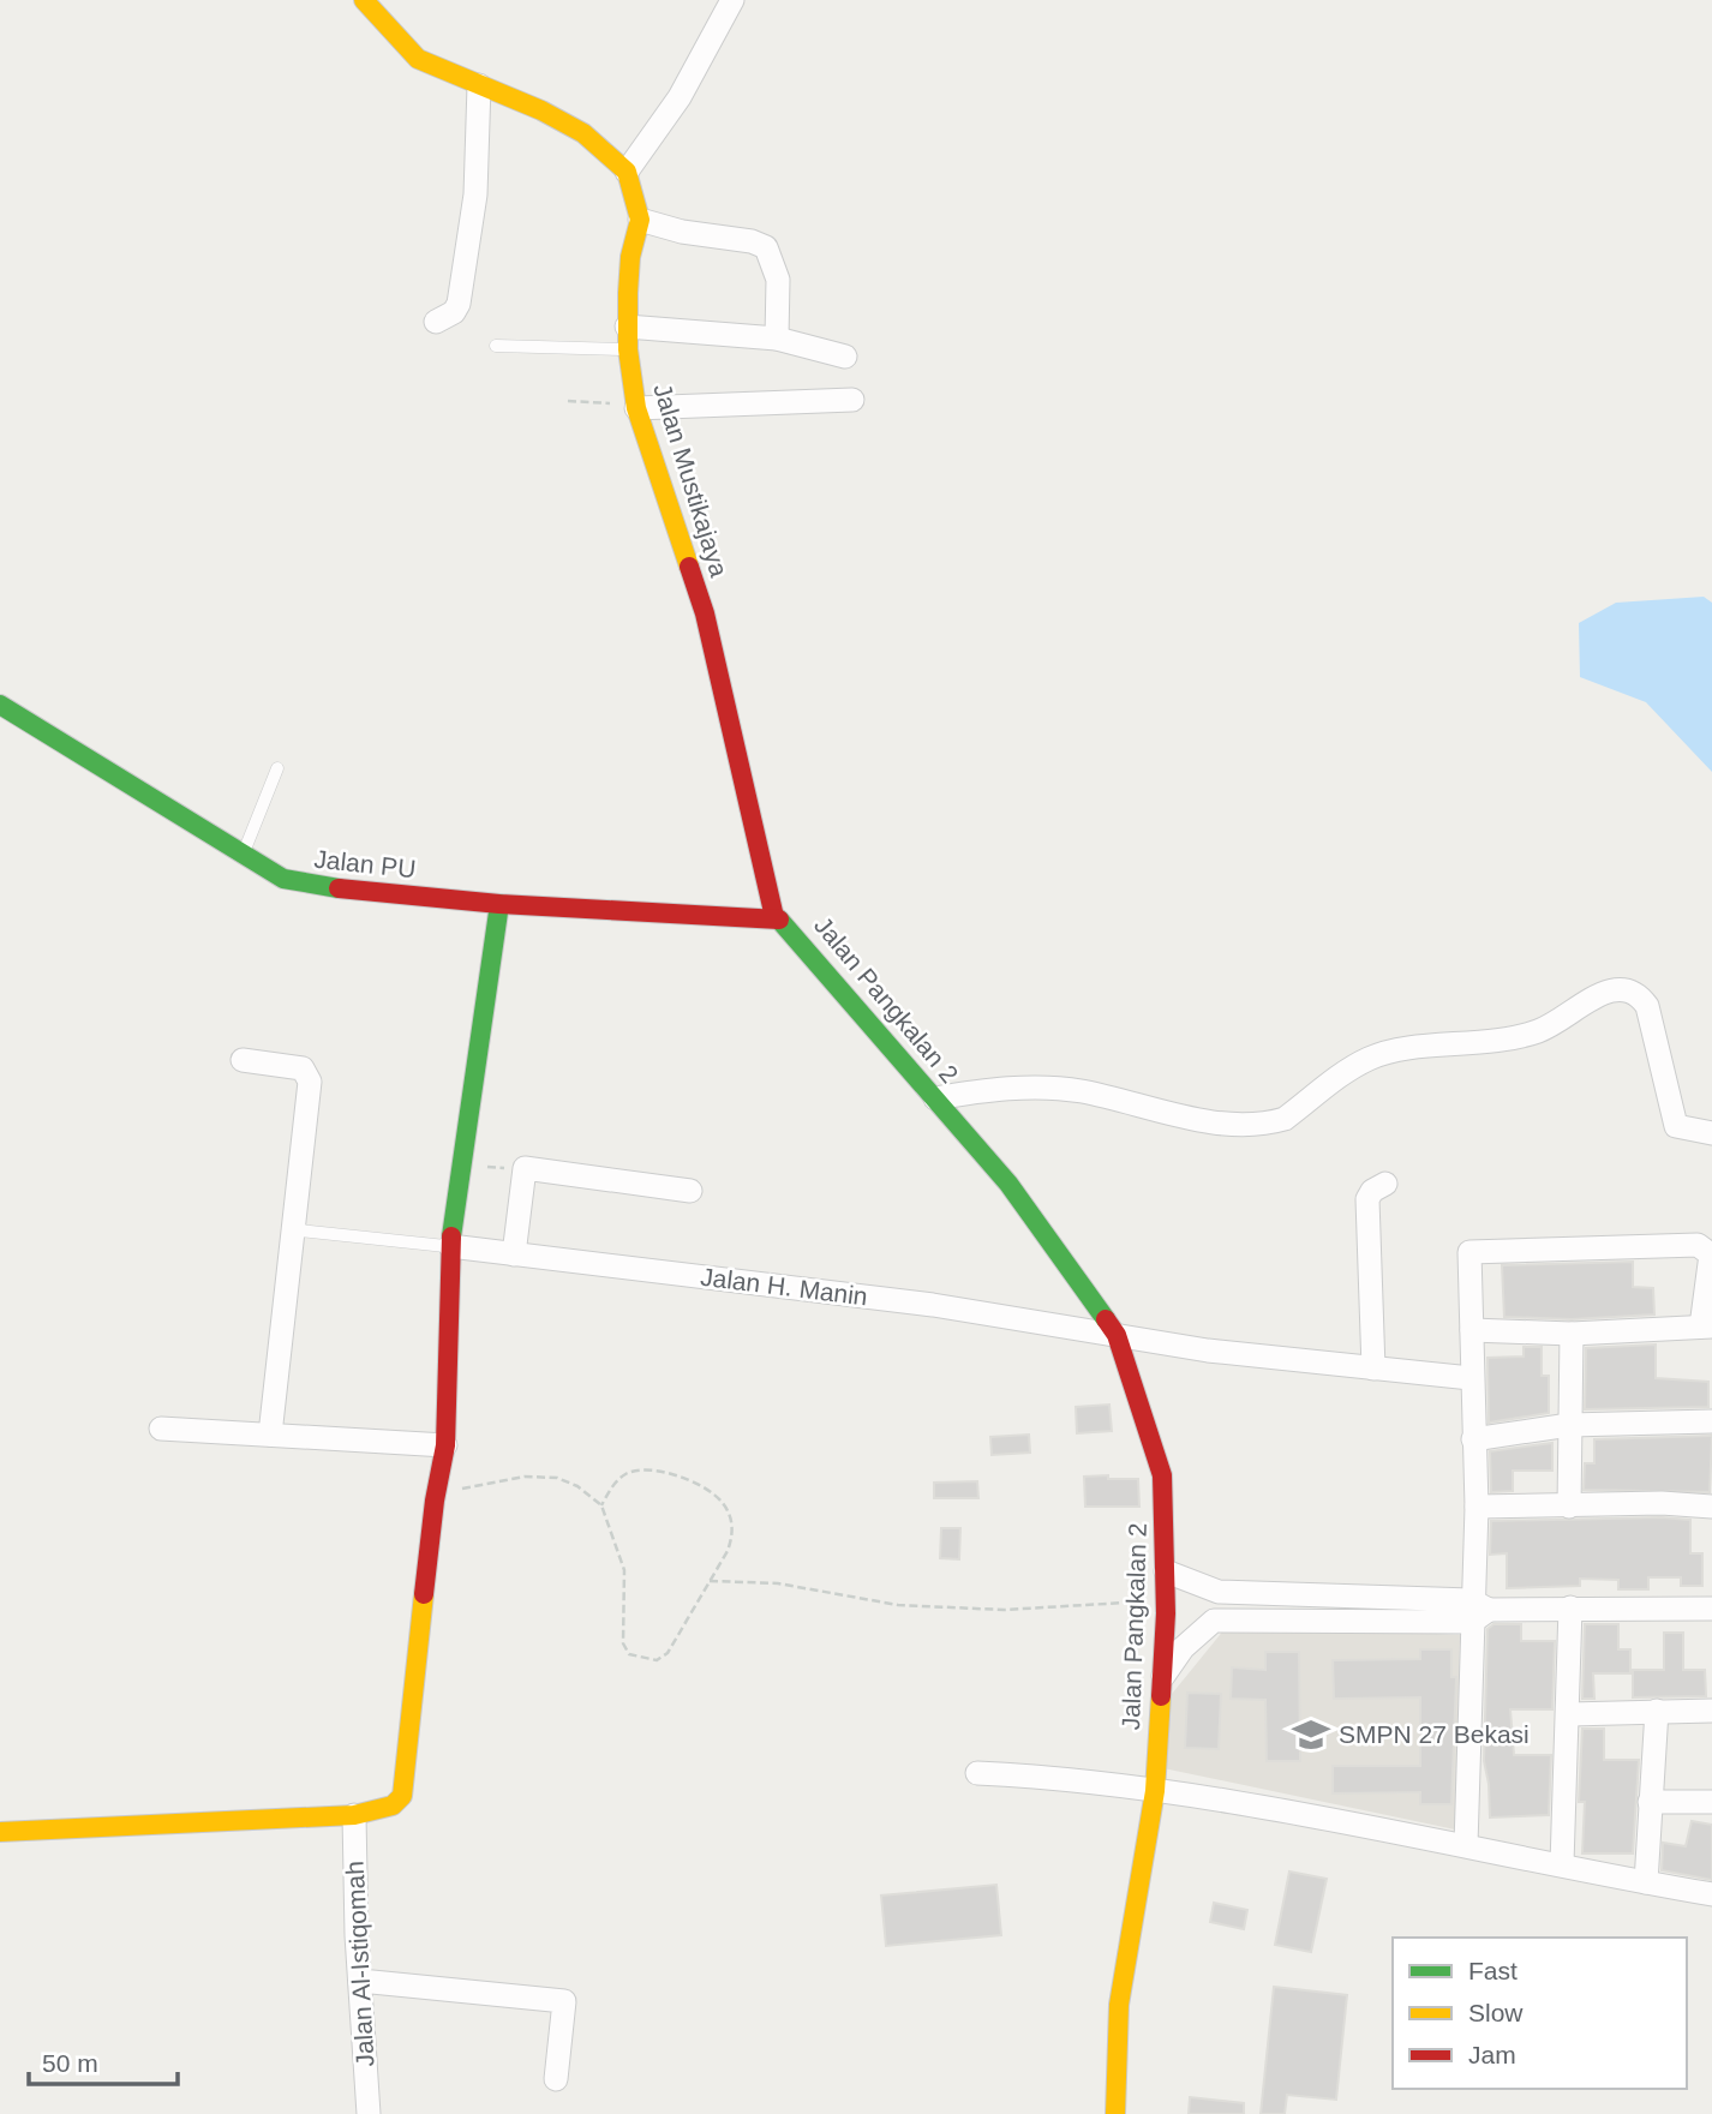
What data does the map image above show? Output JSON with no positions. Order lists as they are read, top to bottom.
{
  "streets": {
    "street": [
      "Jalan Mustikajaya",
      "Jalan PU",
      "Jalan Pangkalan 2",
      "Jalan H. Manin",
      "Jalan Al-Istiqomah"
    ]
  },
  "crossings": [
    ["Jalan Mustikajaya", "Jalan PU"],
    ["Jalan Mustikajaya", "Jalan Pangkalan 2"],
    ["Jalan PU", "Jalan Pangkalan 2"],
    ["Jalan Pangkalan 2", "Jalan H. Manin"]
  ],
  "places": {
    "school or university": ["SMPN 27 Bekasi"]
  },
  "legend": ["Fast", "Slow", "Jam"],
  "scale_bar": "50 m"
}
